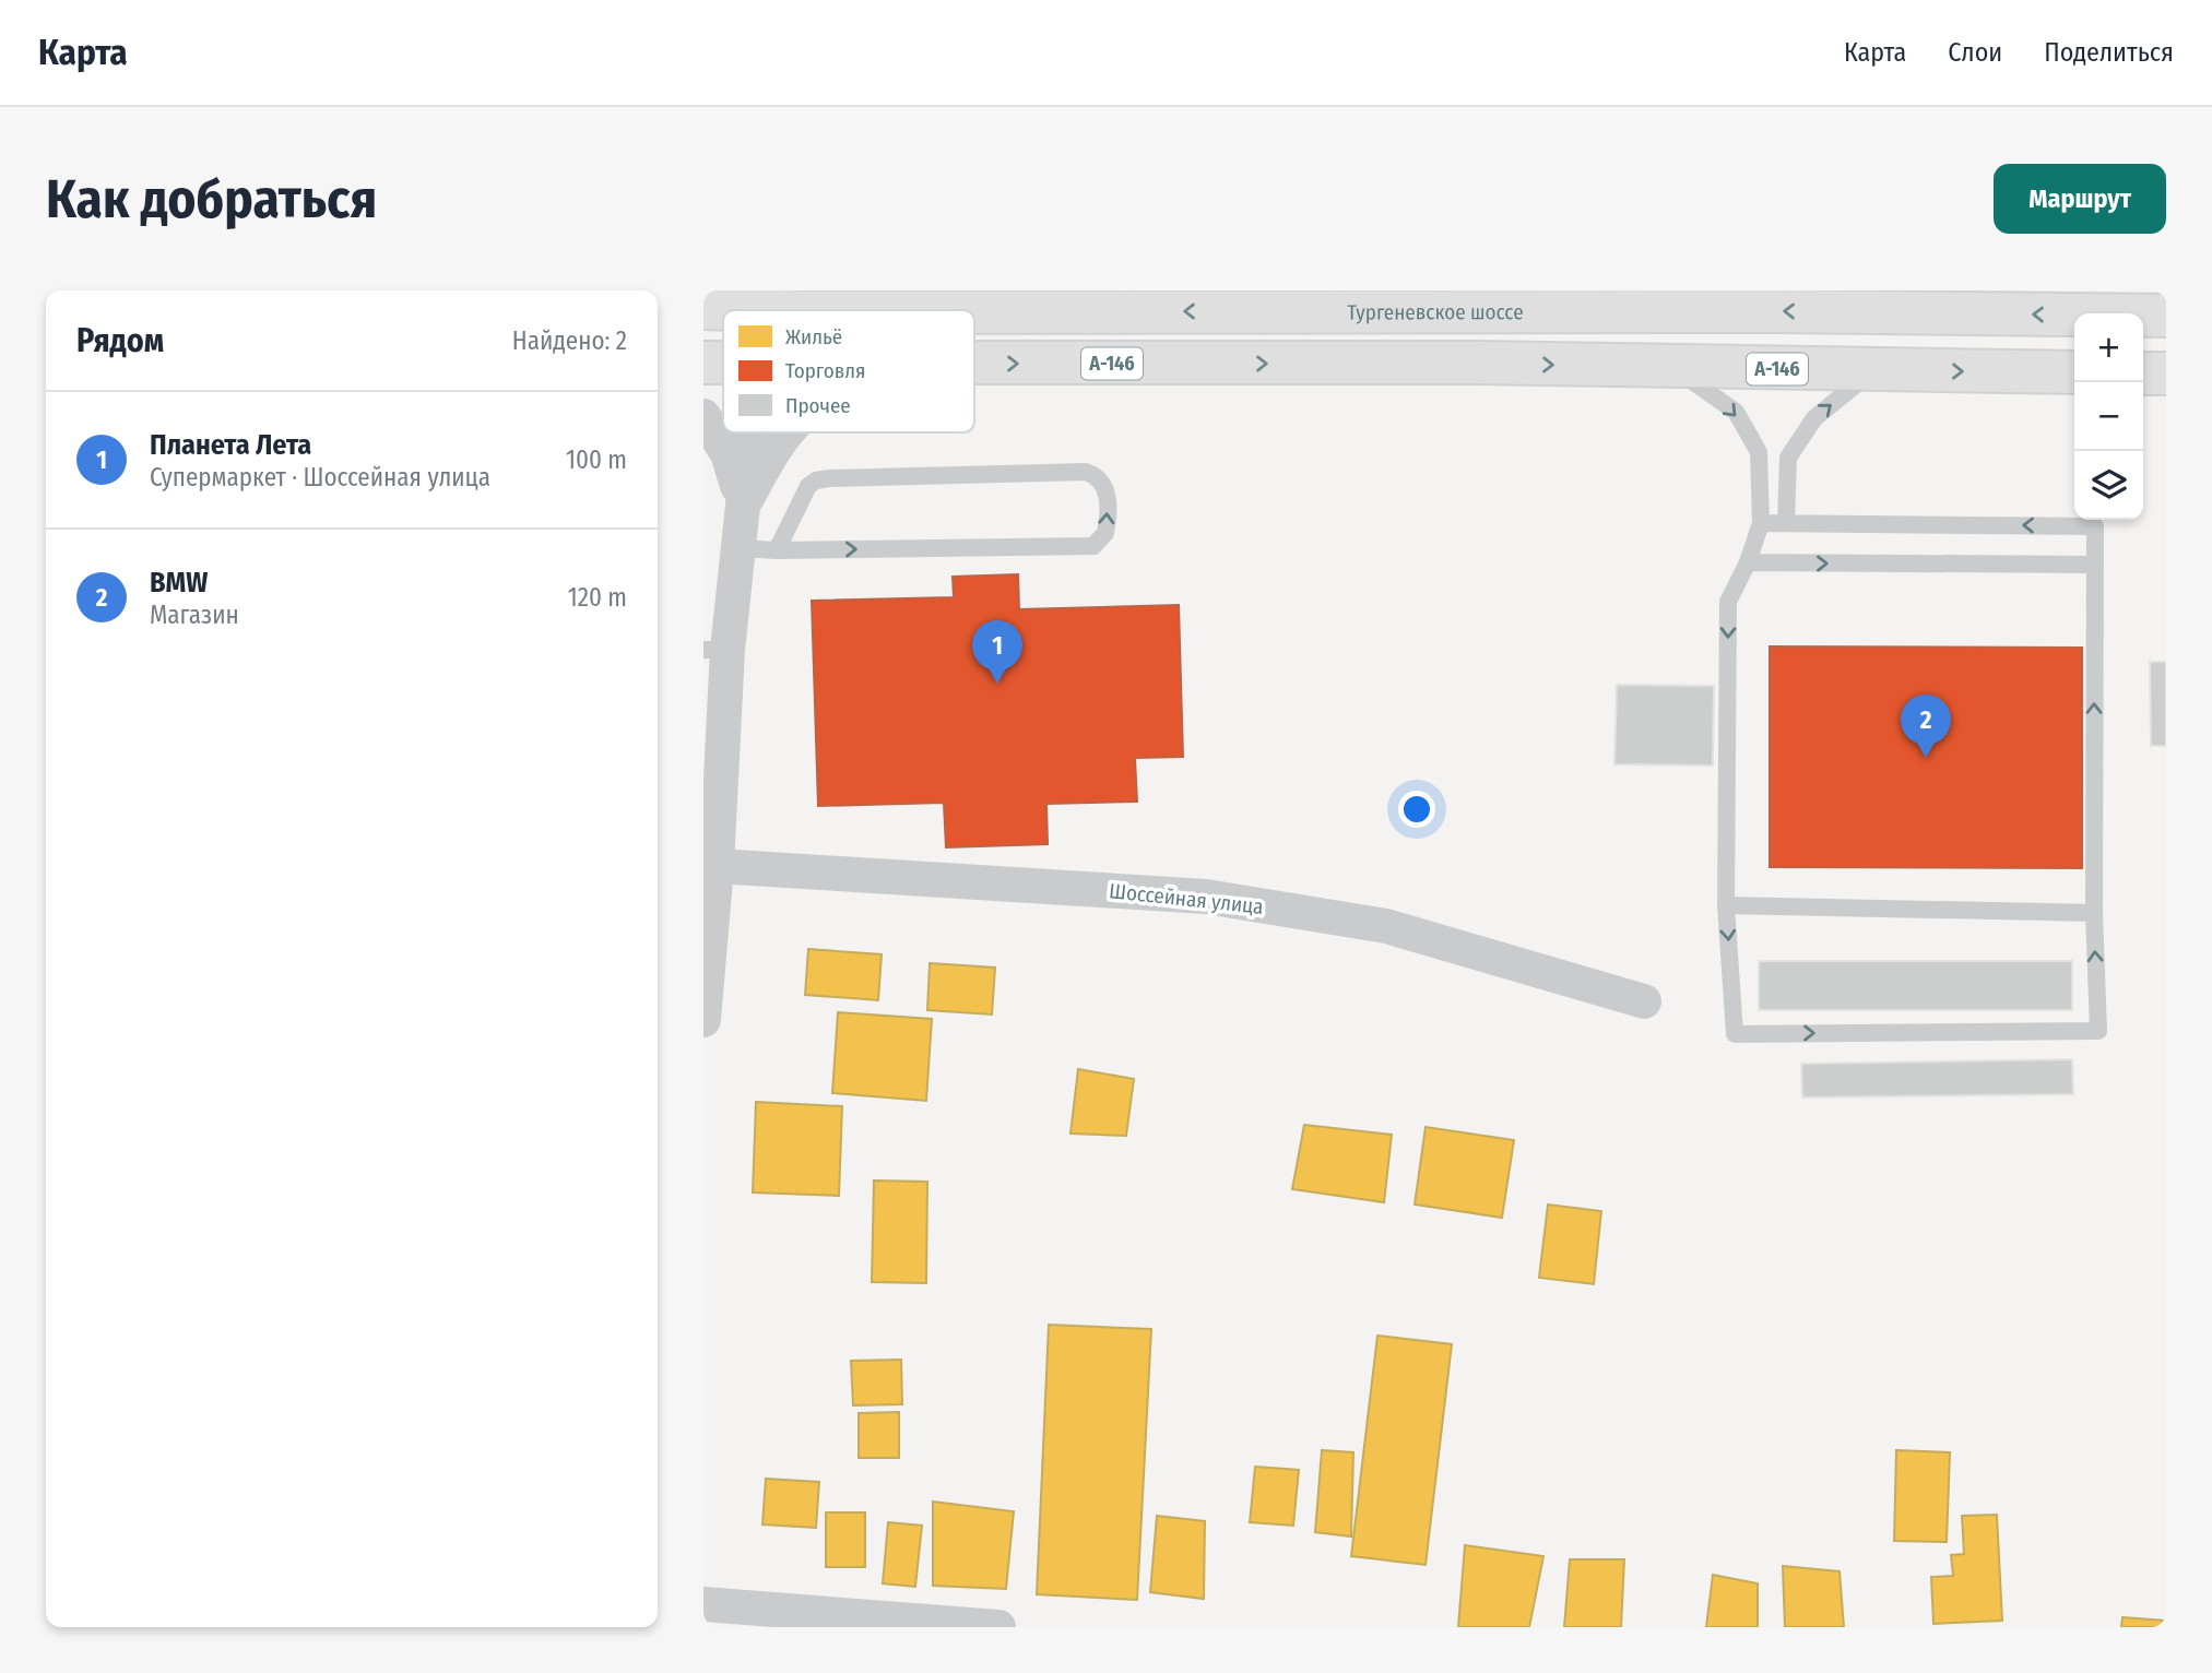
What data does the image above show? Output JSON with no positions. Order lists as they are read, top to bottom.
{
  "streets": {
    "highway": ["Тургеневское шоссе", "А-146"],
    "street": ["Шоссейная улица"]
  },
  "legend": ["Жильё", "Торговля", "Прочее"],
  "page": {
    "header": "Карта",
    "nav": ["Карта", "Слои", "Поделиться"],
    "buttons": "Маршрут",
    "title": "Как добраться",
    "heading": ["Рядом", "Найдено: 2"],
    "map_buttons": ["+", "−"],
    "list": [
      {
        "mark": "1",
        "name": "Планета Лета",
        "note": "Супермаркет · Шоссейная улица",
        "value": "100 m"
      },
      {
        "mark": "2",
        "name": "BMW",
        "note": "Магазин",
        "value": "120 m"
      }
    ],
    "pins": ["1", "2"]
  }
}
